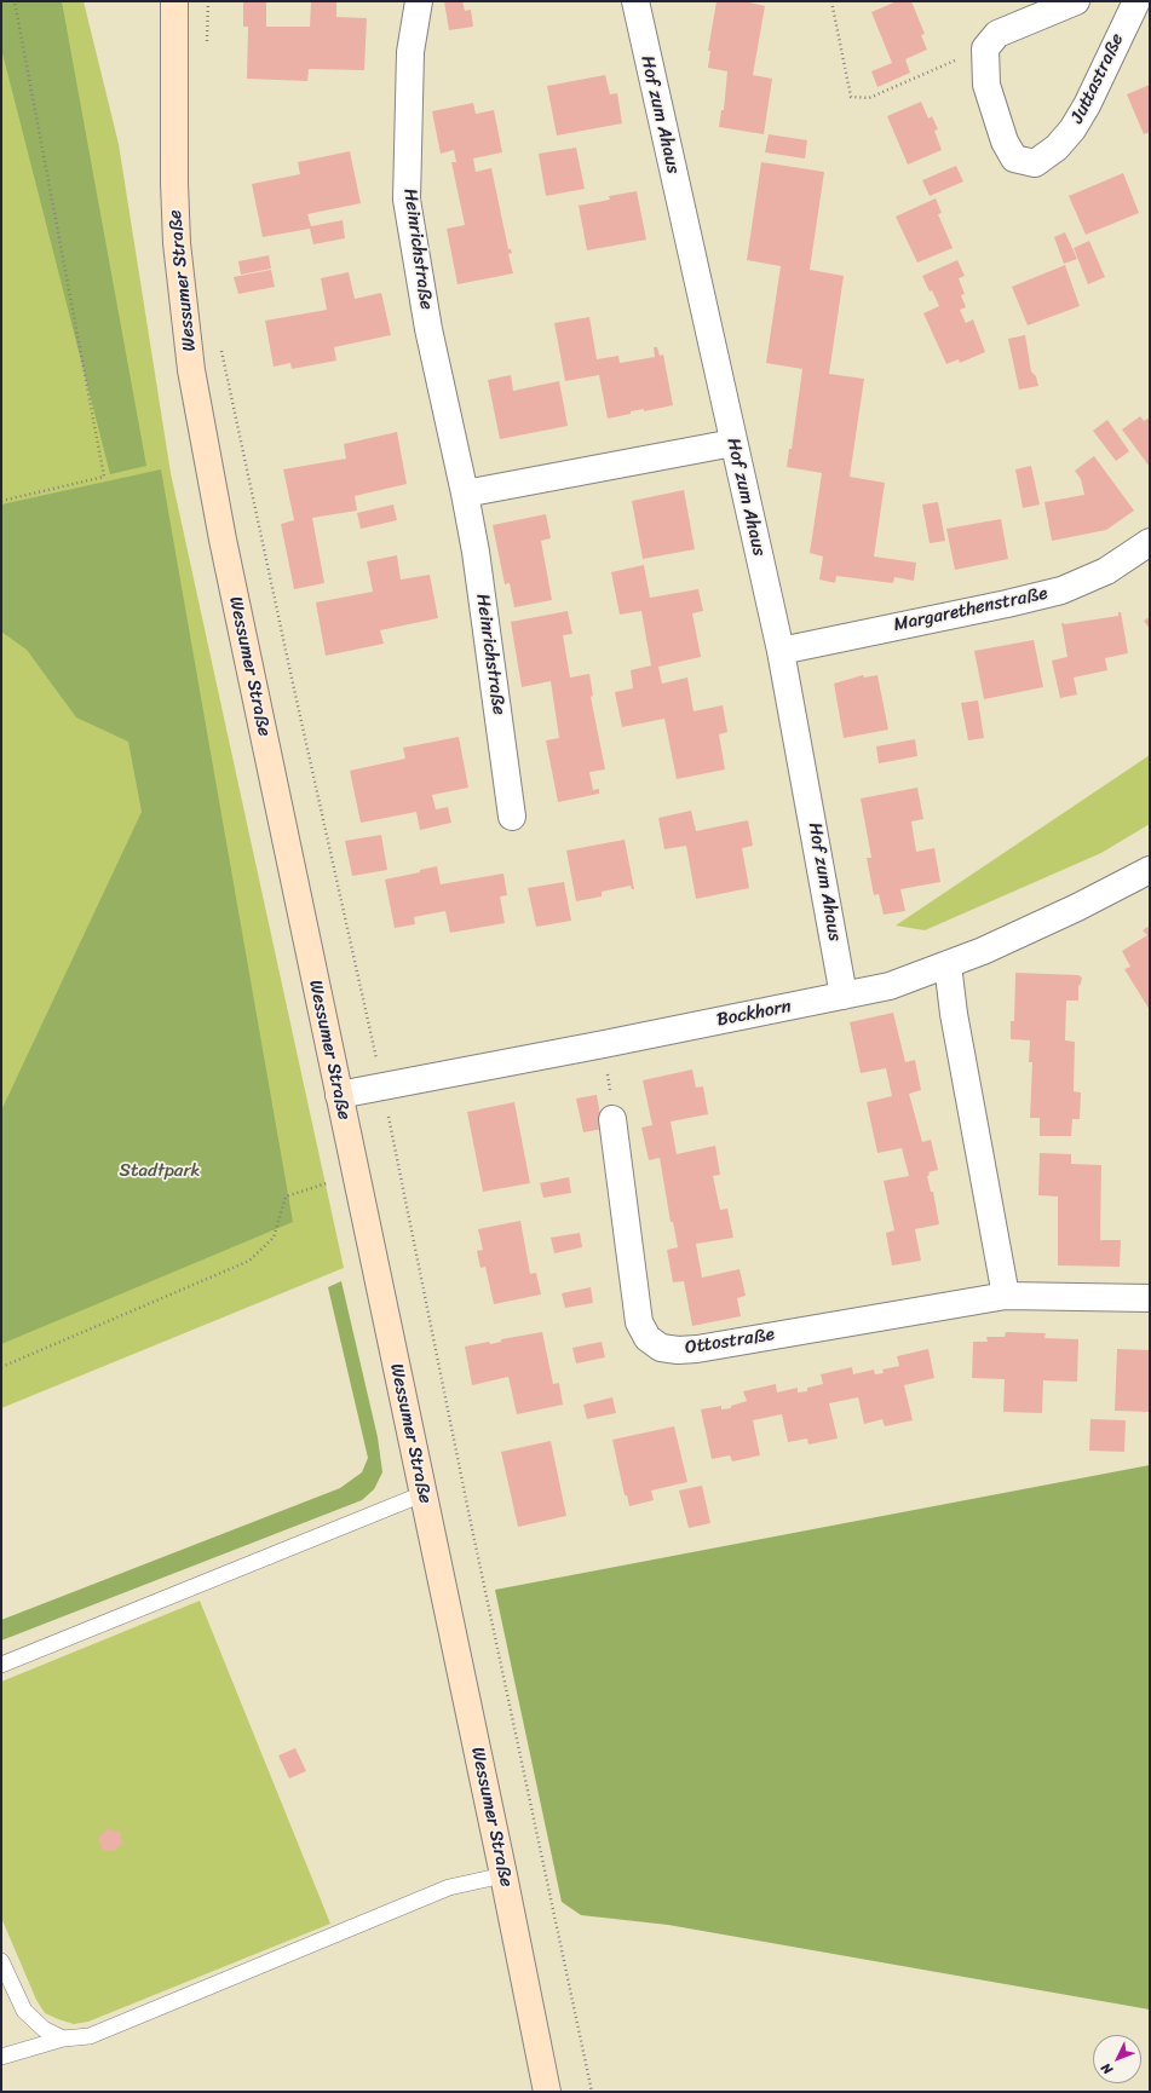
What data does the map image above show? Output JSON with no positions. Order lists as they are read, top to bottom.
{
  "streets": {
    "main road": ["Wessumer Straße"],
    "street": [
      "Juttastraße",
      "Hof zum Ahaus",
      "Heinrichstraße",
      "Margarethenstraße",
      "Bockhorn",
      "Ottostraße"
    ]
  },
  "crossings": [
    ["Hof zum Ahaus", "Margarethenstraße"],
    ["Hof zum Ahaus", "Bockhorn"],
    ["Wessumer Straße", "Bockhorn"]
  ],
  "parks": ["Stadtpark"],
  "north": "bottom left"
}
